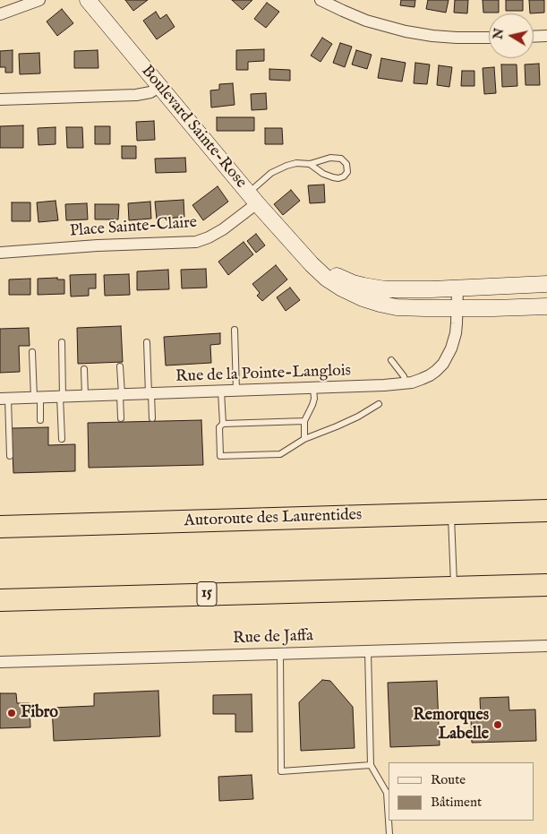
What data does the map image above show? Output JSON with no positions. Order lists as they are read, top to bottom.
{
  "streets": {
    "highway": ["Autoroute des Laurentides", "15"],
    "street": [
      "Boulevard Sainte-Rose",
      "Place Sainte-Claire",
      "Rue de la Pointe-Langlois",
      "Rue de Jaffa"
    ]
  },
  "crossings": [
    ["Boulevard Sainte-Rose", "Place Sainte-Claire"],
    ["Boulevard Sainte-Rose", "Rue de la Pointe-Langlois"]
  ],
  "places": ["Fibro", "Remorques Labelle"],
  "legend": ["Route", "Bâtiment"],
  "north": "left"
}
